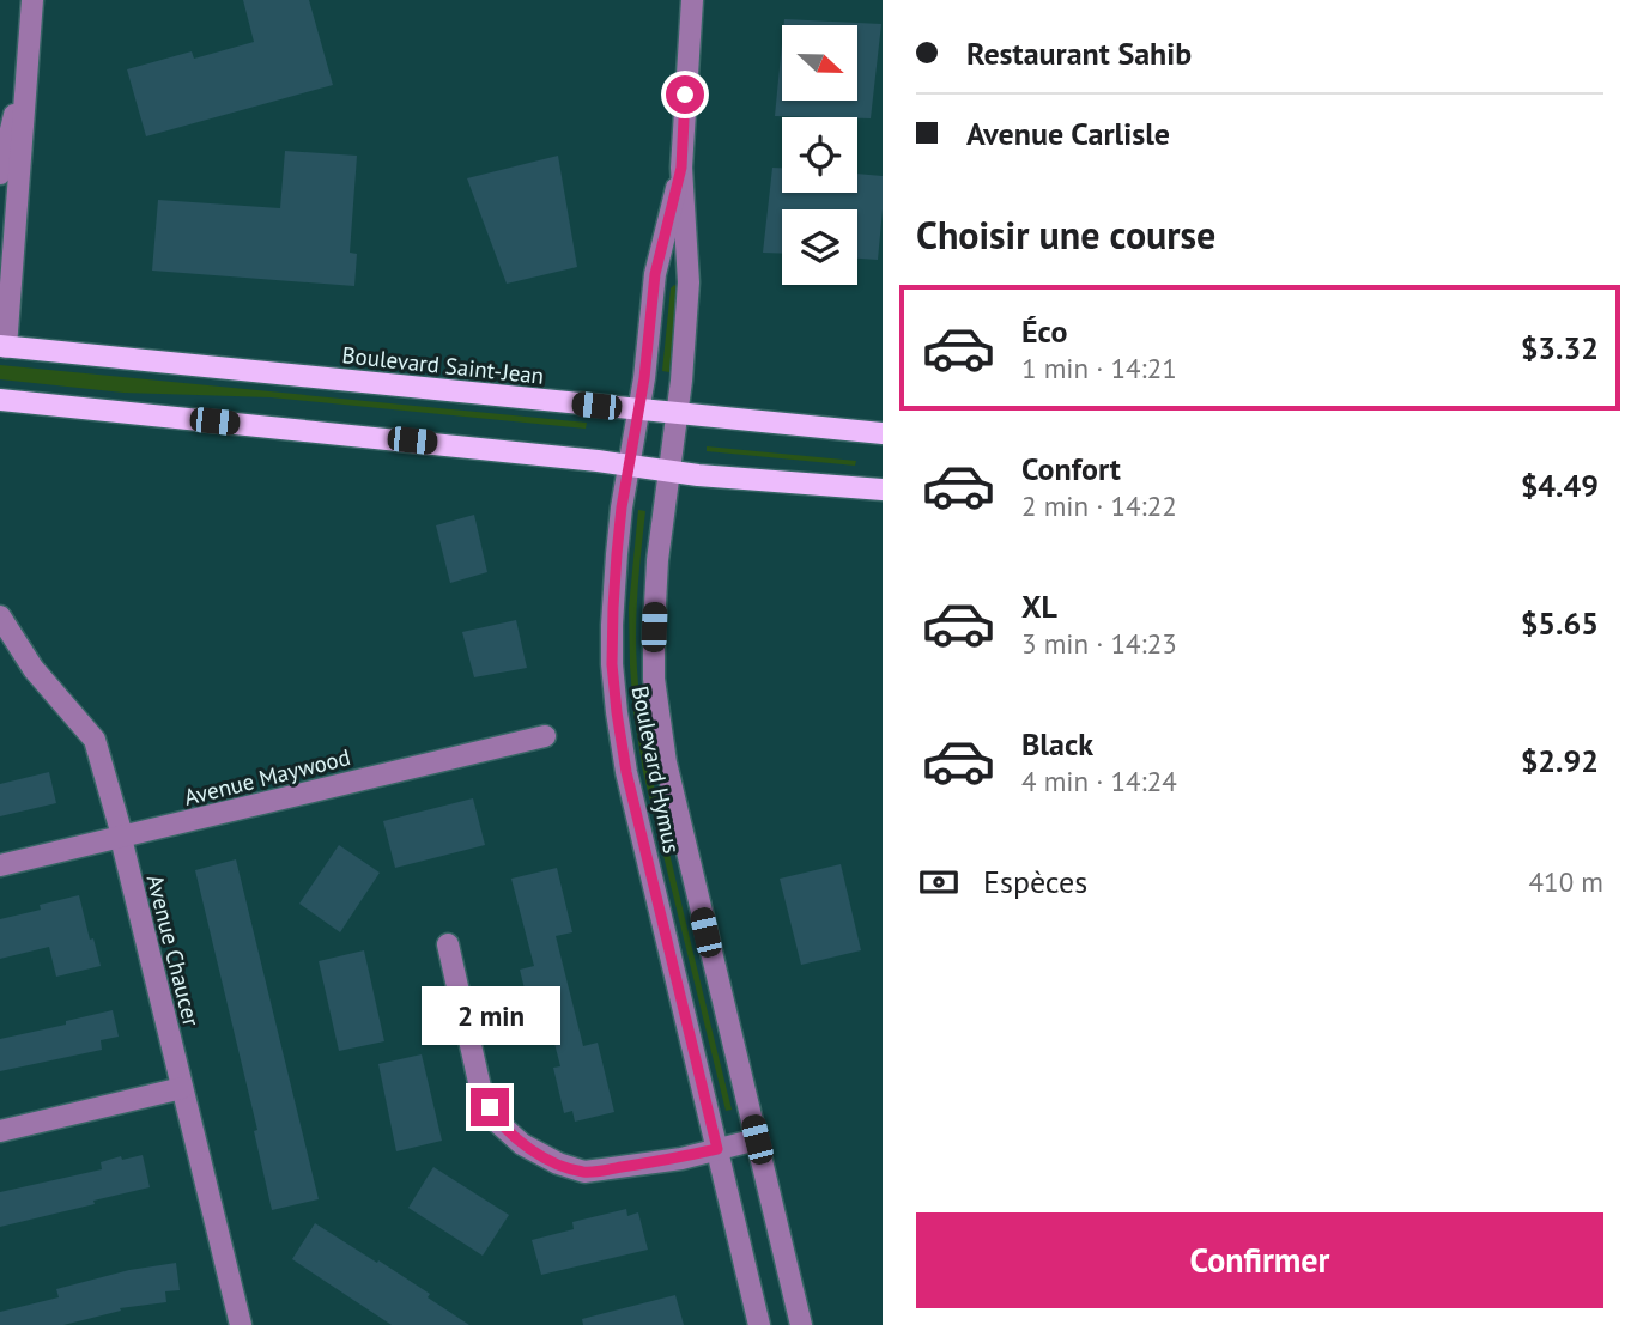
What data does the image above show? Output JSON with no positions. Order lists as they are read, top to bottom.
{
  "streets": {
    "main road": ["Boulevard Saint-Jean"],
    "street": ["Boulevard Hymus", "Avenue Maywood", "Avenue Chaucer"]
  },
  "crossings": [
    ["Boulevard Saint-Jean", "Boulevard Hymus"],
    ["Avenue Maywood", "Avenue Chaucer"]
  ],
  "north": "right",
  "page": {
    "banner": ["Restaurant Sahib", "Avenue Carlisle"],
    "heading": "Choisir une course",
    "list": [
      {
        "name": "Éco",
        "note": "1 min · 14:21",
        "value": "$3.32"
      },
      {
        "name": "Confort",
        "note": "2 min · 14:22",
        "value": "$4.49"
      },
      {
        "name": "XL",
        "note": "3 min · 14:23",
        "value": "$5.65"
      },
      {
        "name": "Black",
        "note": "4 min · 14:24",
        "value": "$2.92"
      }
    ],
    "pay": ["Espèces", "410 m"],
    "bubble": "2 min",
    "buttons": "Confirmer"
  }
}
